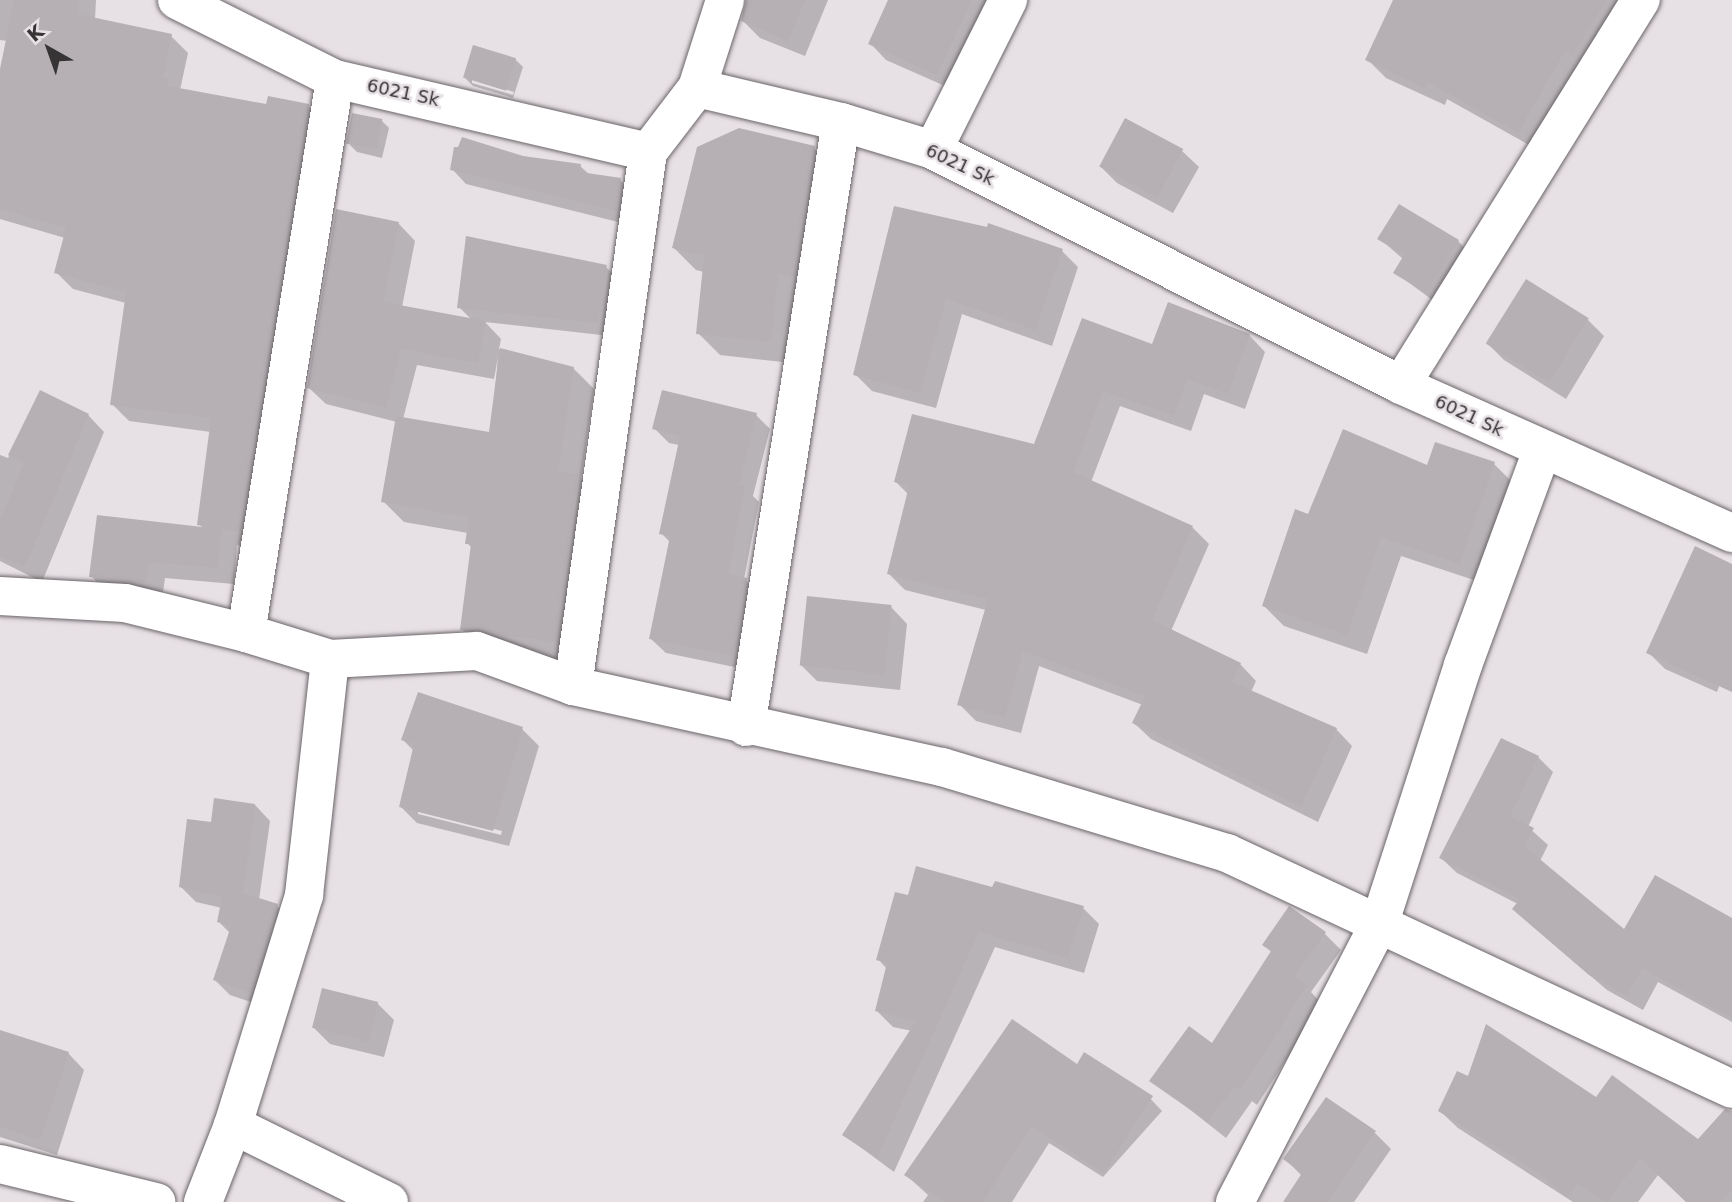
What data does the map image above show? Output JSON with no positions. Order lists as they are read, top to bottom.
{
  "streets": {
    "street": ["6021 Sk"]
  },
  "north": "top left"
}
